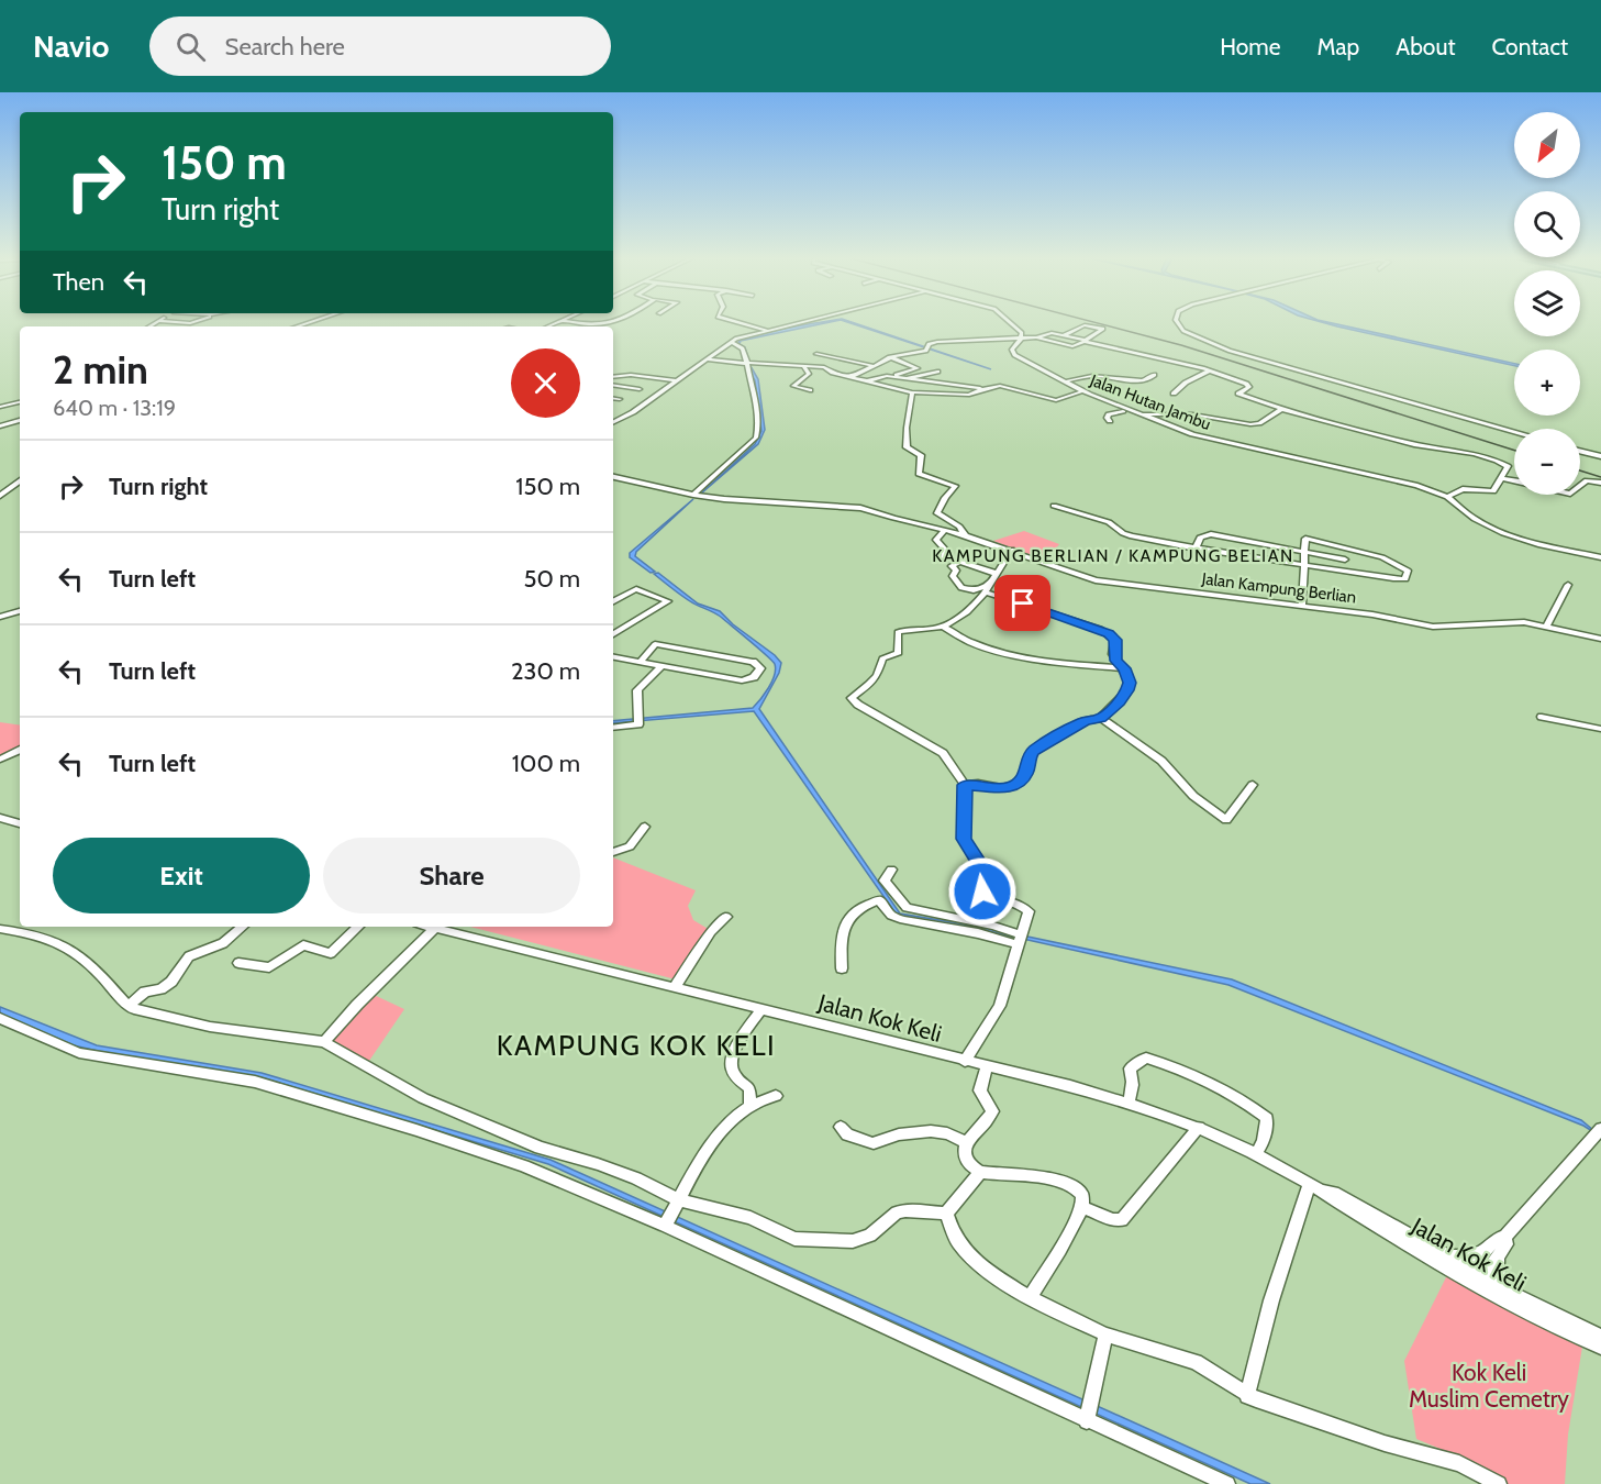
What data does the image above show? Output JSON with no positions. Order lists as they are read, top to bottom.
{
  "streets": {
    "street": ["Jalan Hutan Jambu", "Jalan Kampung Berlian", "Jalan Kok Keli"]
  },
  "districts": ["KAMPUNG BERLIAN / KAMPUNG BELIAN", "KAMPUNG KOK KELI"],
  "parks": ["Kok Keli Muslim Cemetry"],
  "north": "bottom left",
  "page": {
    "header": "Navio",
    "search": "Search here",
    "nav": [
      "Home",
      "Map",
      "About",
      "Contact"
    ],
    "map_buttons": ["+", "−"],
    "turn": ["150 m", "Turn right"],
    "then": "Then",
    "heading": ["2 min", "640 m · 13:19"],
    "list": [
      {
        "name": "Turn right",
        "value": "150 m"
      },
      {
        "name": "Turn left",
        "value": "50 m"
      },
      {
        "name": "Turn left",
        "value": "230 m"
      },
      {
        "name": "Turn left",
        "value": "100 m"
      }
    ],
    "buttons": ["Exit", "Share"]
  }
}
